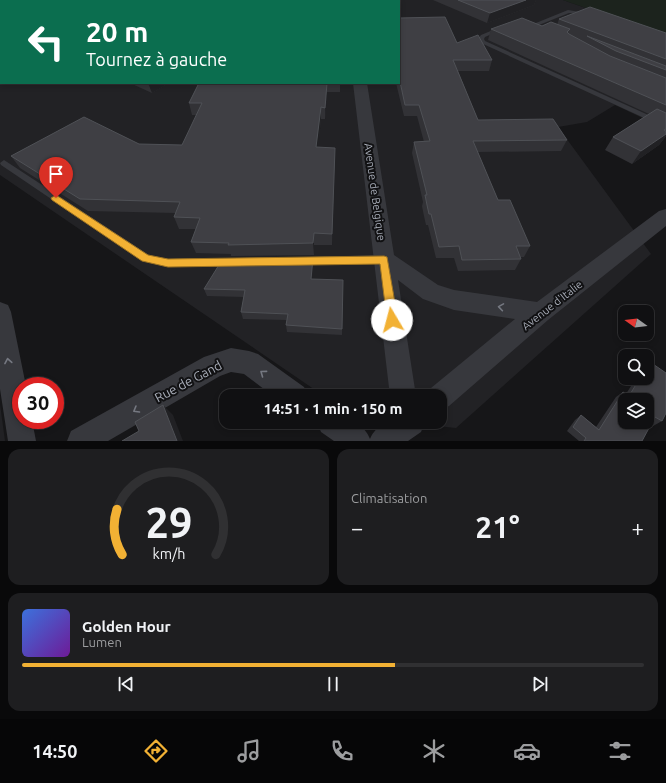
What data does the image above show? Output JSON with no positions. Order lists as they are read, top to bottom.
{
  "streets": {
    "street": ["Avenue de Belgique", "Avenue d'Italie", "Rue de Gand"]
  },
  "one_way": ["Rue de Gand"],
  "north": "left",
  "page": {
    "turn": ["20 m", "Tournez à gauche"],
    "limit": "30",
    "trip": "14:51 · 1 min · 150 m",
    "tile": "Climatisation",
    "heat": ["−", "21°", "+"],
    "song": ["Golden Hour", "Lumen"],
    "tabs": "14:50",
    "gauge": ["29", "km/h"]
  }
}
